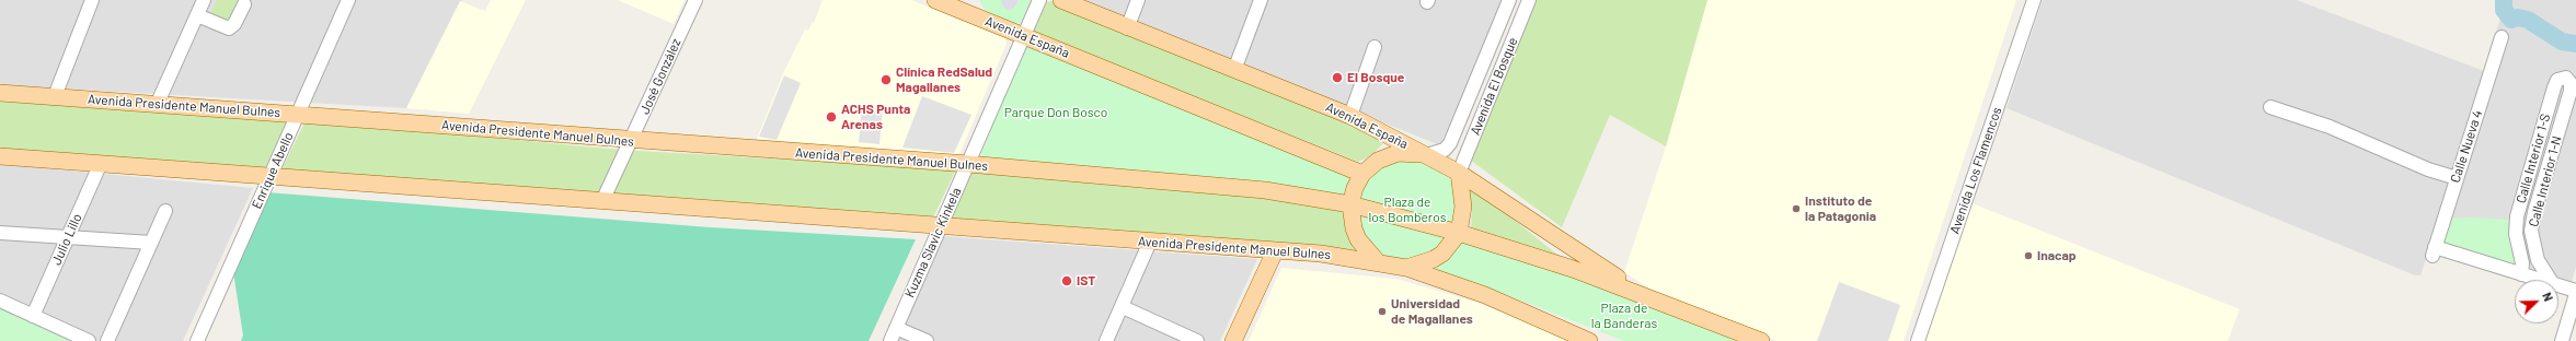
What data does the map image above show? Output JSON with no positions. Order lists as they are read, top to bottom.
{
  "streets": {
    "main road": ["Avenida España", "Avenida Presidente Manuel Bulnes"],
    "street": [
      "José González",
      "Avenida El Bosque",
      "Calle Nueva 4",
      "Calle Interior 1-S",
      "Enrique Abello",
      "Avenida Los Flamencos",
      "Calle Interior 1-N",
      "Julio Lillo",
      "Kuzma Slavic Kinkela"
    ]
  },
  "crossings": [
    ["Avenida España", "Avenida El Bosque"],
    ["Avenida España", "Avenida Presidente Manuel Bulnes"],
    ["Avenida España", "Kuzma Slavic Kinkela"],
    ["José González", "Avenida Presidente Manuel Bulnes"],
    ["Avenida Presidente Manuel Bulnes", "Enrique Abello"],
    ["Avenida Presidente Manuel Bulnes", "Julio Lillo"],
    ["Avenida Presidente Manuel Bulnes", "Kuzma Slavic Kinkela"],
    ["Calle Nueva 4", "Calle Interior 1-S"],
    ["Calle Interior 1-S", "Calle Interior 1-N"]
  ],
  "parks": ["Parque Don Bosco", "Plaza de los Bomberos", "Plaza de la Banderas"],
  "places": [
    "El Bosque",
    "Clínica RedSalud Magallanes",
    "ACHS Punta Arenas",
    "Instituto de la Patagonia",
    "Inacap",
    "IST",
    "Universidad de Magallanes"
  ],
  "north": "top right"
}
